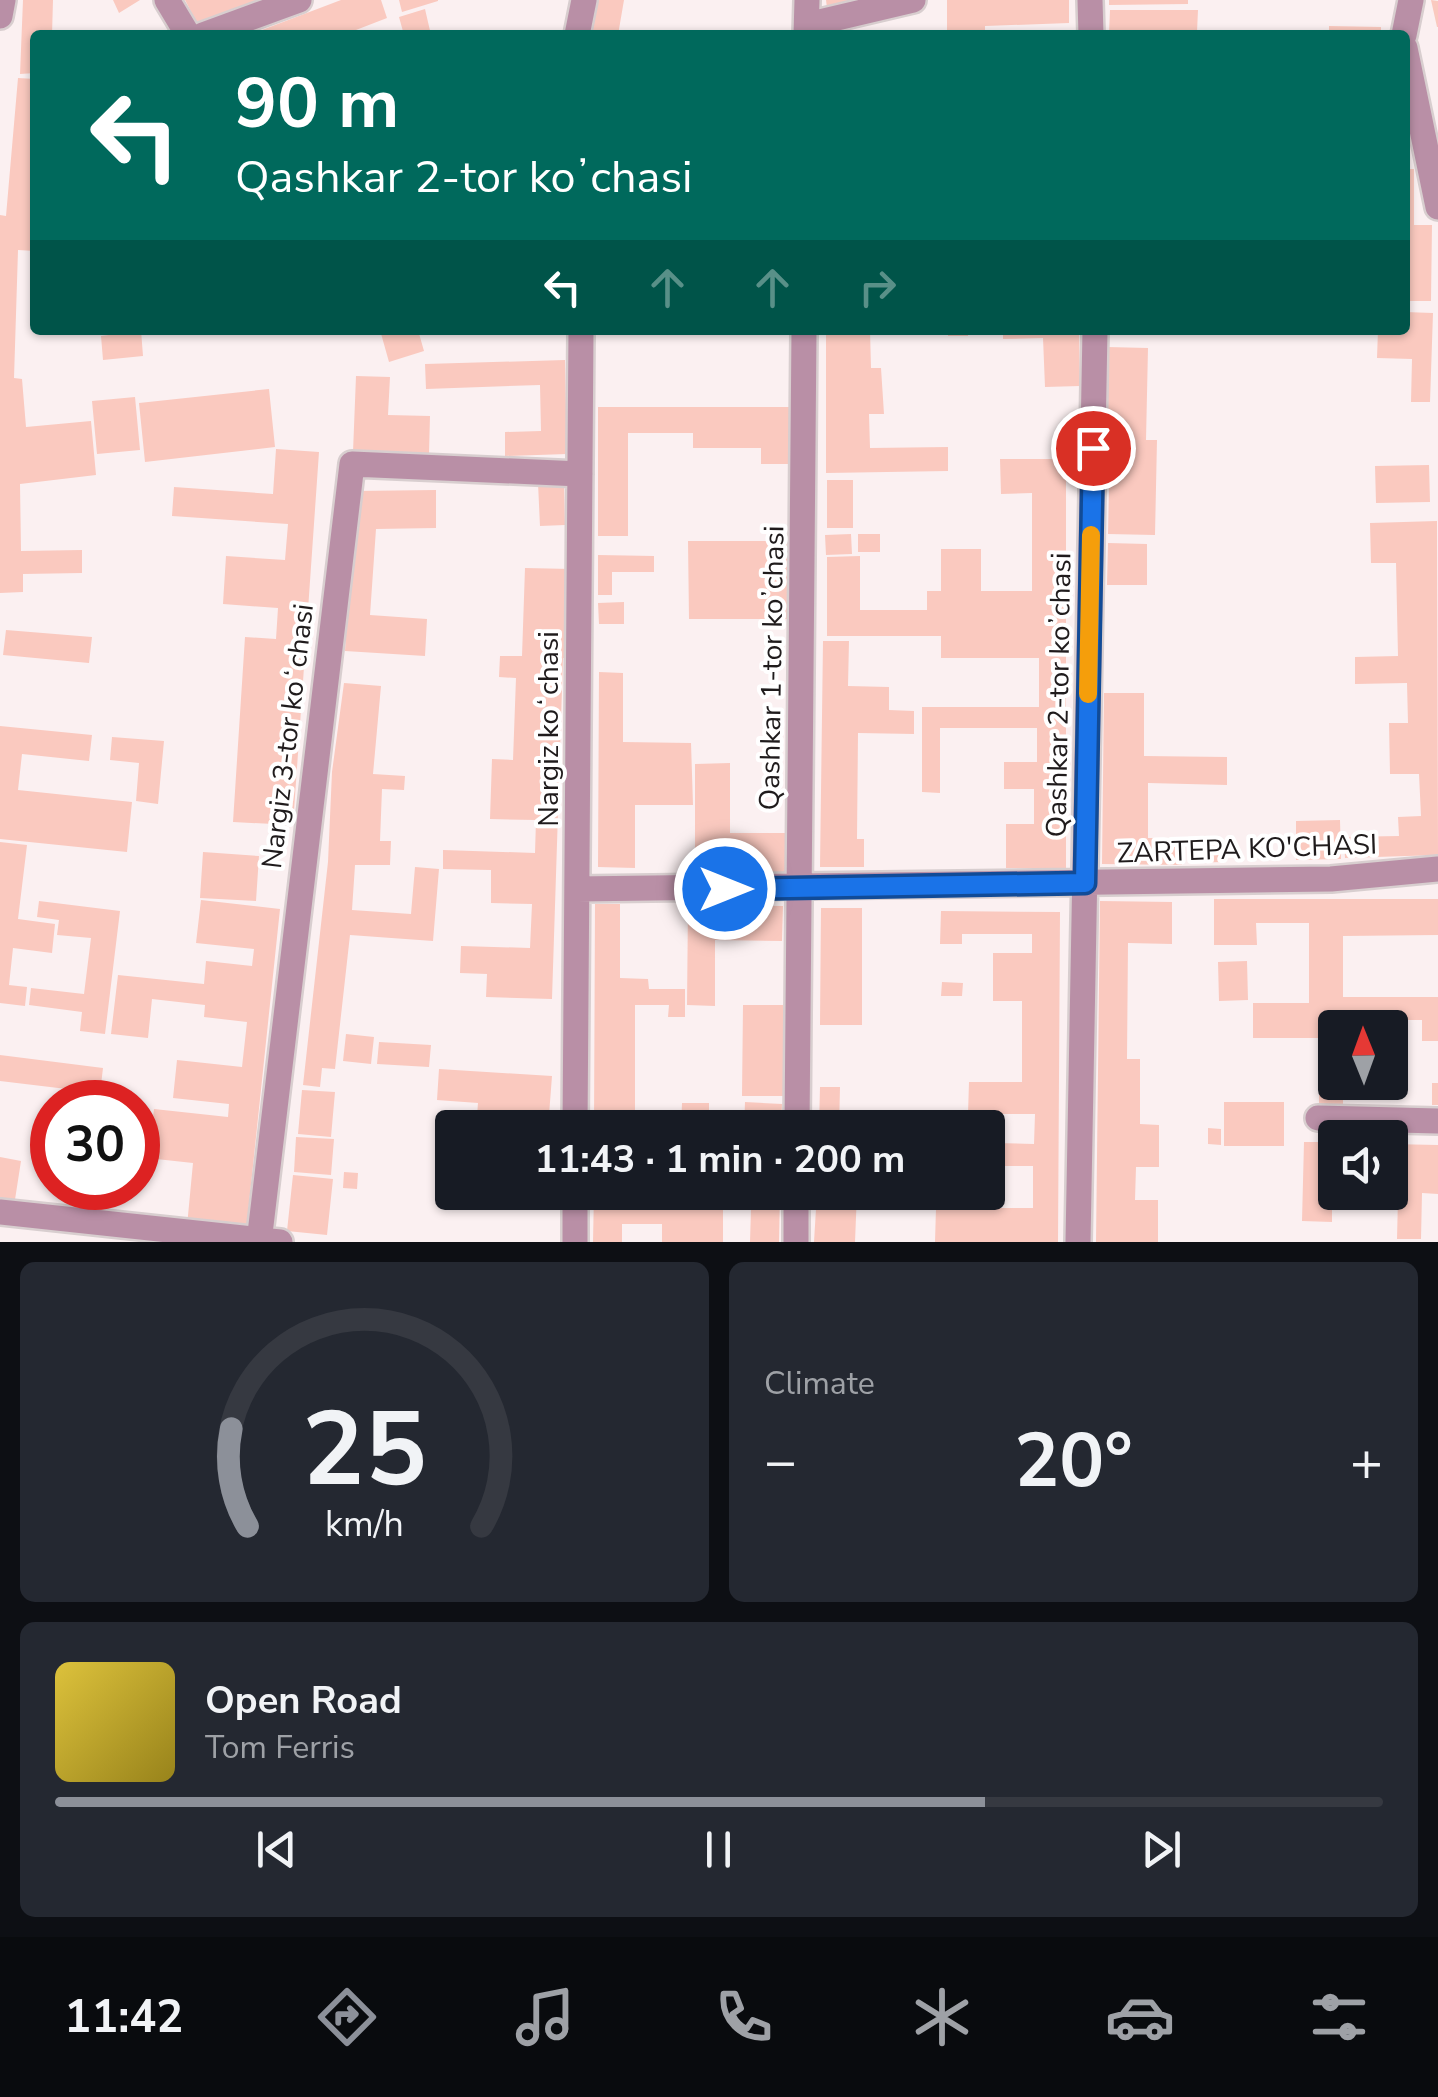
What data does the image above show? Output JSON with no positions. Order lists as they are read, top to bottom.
{
  "streets": {
    "street": [
      "Qashkar 1-tor koʼchasi",
      "Qashkar 2-tor koʼchasi",
      "Nargiz koʻchasi",
      "Nargiz 3-tor koʻchasi",
      "ZARTEPA KO'CHASI"
    ]
  },
  "crossings": [
    ["Qashkar 1-tor koʼchasi", "ZARTEPA KO'CHASI"],
    ["Qashkar 2-tor koʼchasi", "ZARTEPA KO'CHASI"],
    ["Nargiz koʻchasi", "Nargiz 3-tor koʻchasi"],
    ["Nargiz koʻchasi", "ZARTEPA KO'CHASI"]
  ],
  "north": "top",
  "page": {
    "turn": ["90 m", "Qashkar 2-tor koʼchasi"],
    "limit": "30",
    "trip": "11:43 · 1 min · 200 m",
    "tile": "Climate",
    "heat": ["−", "20°", "+"],
    "song": ["Open Road", "Tom Ferris"],
    "tabs": "11:42",
    "gauge": ["25", "km/h"]
  }
}
